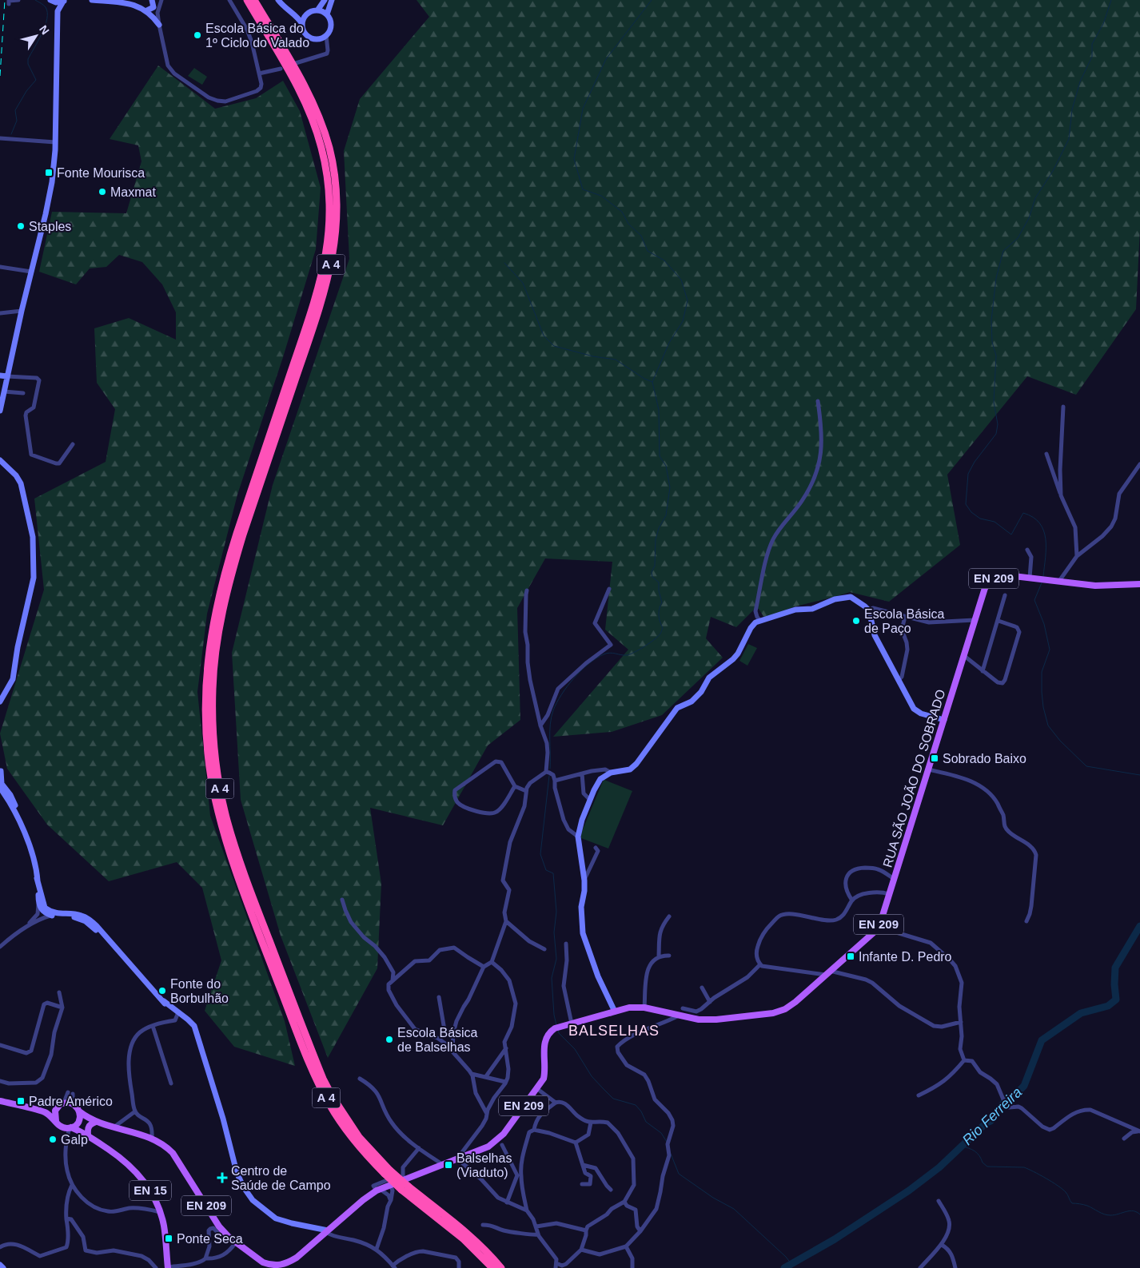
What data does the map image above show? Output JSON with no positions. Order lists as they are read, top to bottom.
{
  "streets": {
    "highway": ["A 4"],
    "main road": ["EN 209", "RUA SÃO JOÃO DO SOBRADO", "EN 15"]
  },
  "crossings": [
    ["EN 209", "RUA SÃO JOÃO DO SOBRADO"],
    ["EN 209", "EN 15"]
  ],
  "districts": ["BALSELHAS"],
  "water": ["Rio Ferreira"],
  "places": {
    "other": [
      "Escola Básica do 1º Ciclo do Valado",
      "Maxmat",
      "Staples",
      "Escola Básica de Paço",
      "Fonte do Borbulhão",
      "Escola Básica de Balselhas",
      "Galp"
    ],
    "transit": [
      "Fonte Mourisca",
      "Sobrado Baixo",
      "Infante D. Pedro",
      "Padre Américo",
      "Balselhas (Viaduto)",
      "Ponte Seca"
    ],
    "health": ["Centro de Saúde de Campo"]
  },
  "north": "top right"
}
